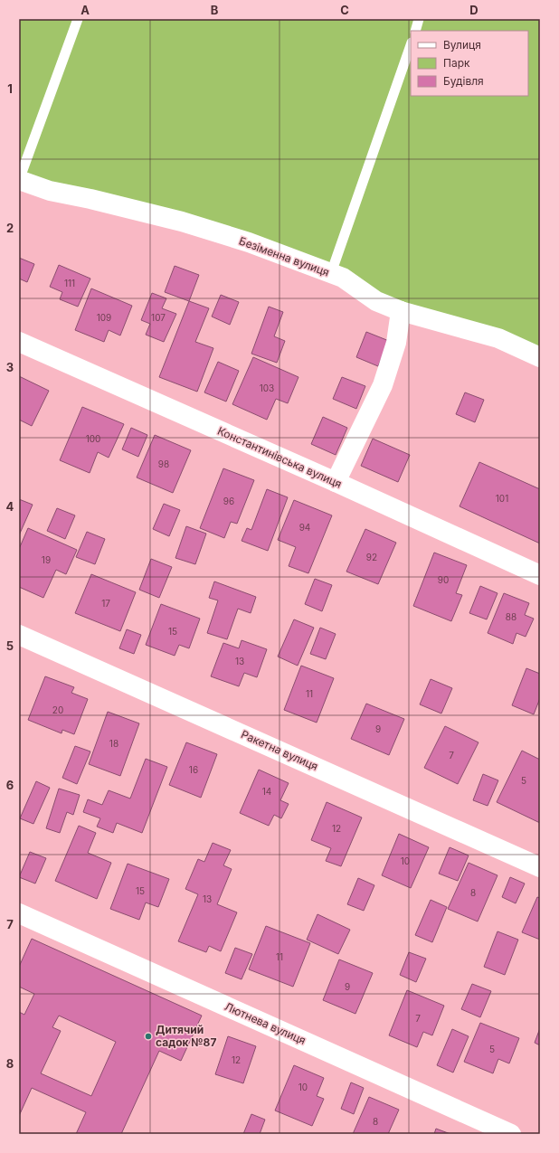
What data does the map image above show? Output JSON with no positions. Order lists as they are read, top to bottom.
{
  "streets": {
    "street": [
      "Безіменна вулиця",
      "Константинівська вулиця",
      "Ракетна вулиця",
      "Лютнева вулиця"
    ]
  },
  "places": ["Дитячий садок №87"],
  "house_numbers": [
    "111",
    "109",
    "107",
    "103",
    "100",
    "98",
    "101",
    "96",
    "94",
    "92",
    "19",
    "90",
    "17",
    "88",
    "15",
    "13",
    "11",
    "20",
    "9",
    "18",
    "7",
    "16",
    "5",
    "14",
    "12",
    "10",
    "15",
    "8",
    "13",
    "11",
    "9",
    "7",
    "5",
    "12",
    "10",
    "8"
  ],
  "legend": ["Вулиця", "Парк", "Будівля"],
  "grid": {
    "columns": [
      "A",
      "B",
      "C",
      "D"
    ],
    "rows": [
      "1",
      "2",
      "3",
      "4",
      "5",
      "6",
      "7",
      "8"
    ]
  }
}
